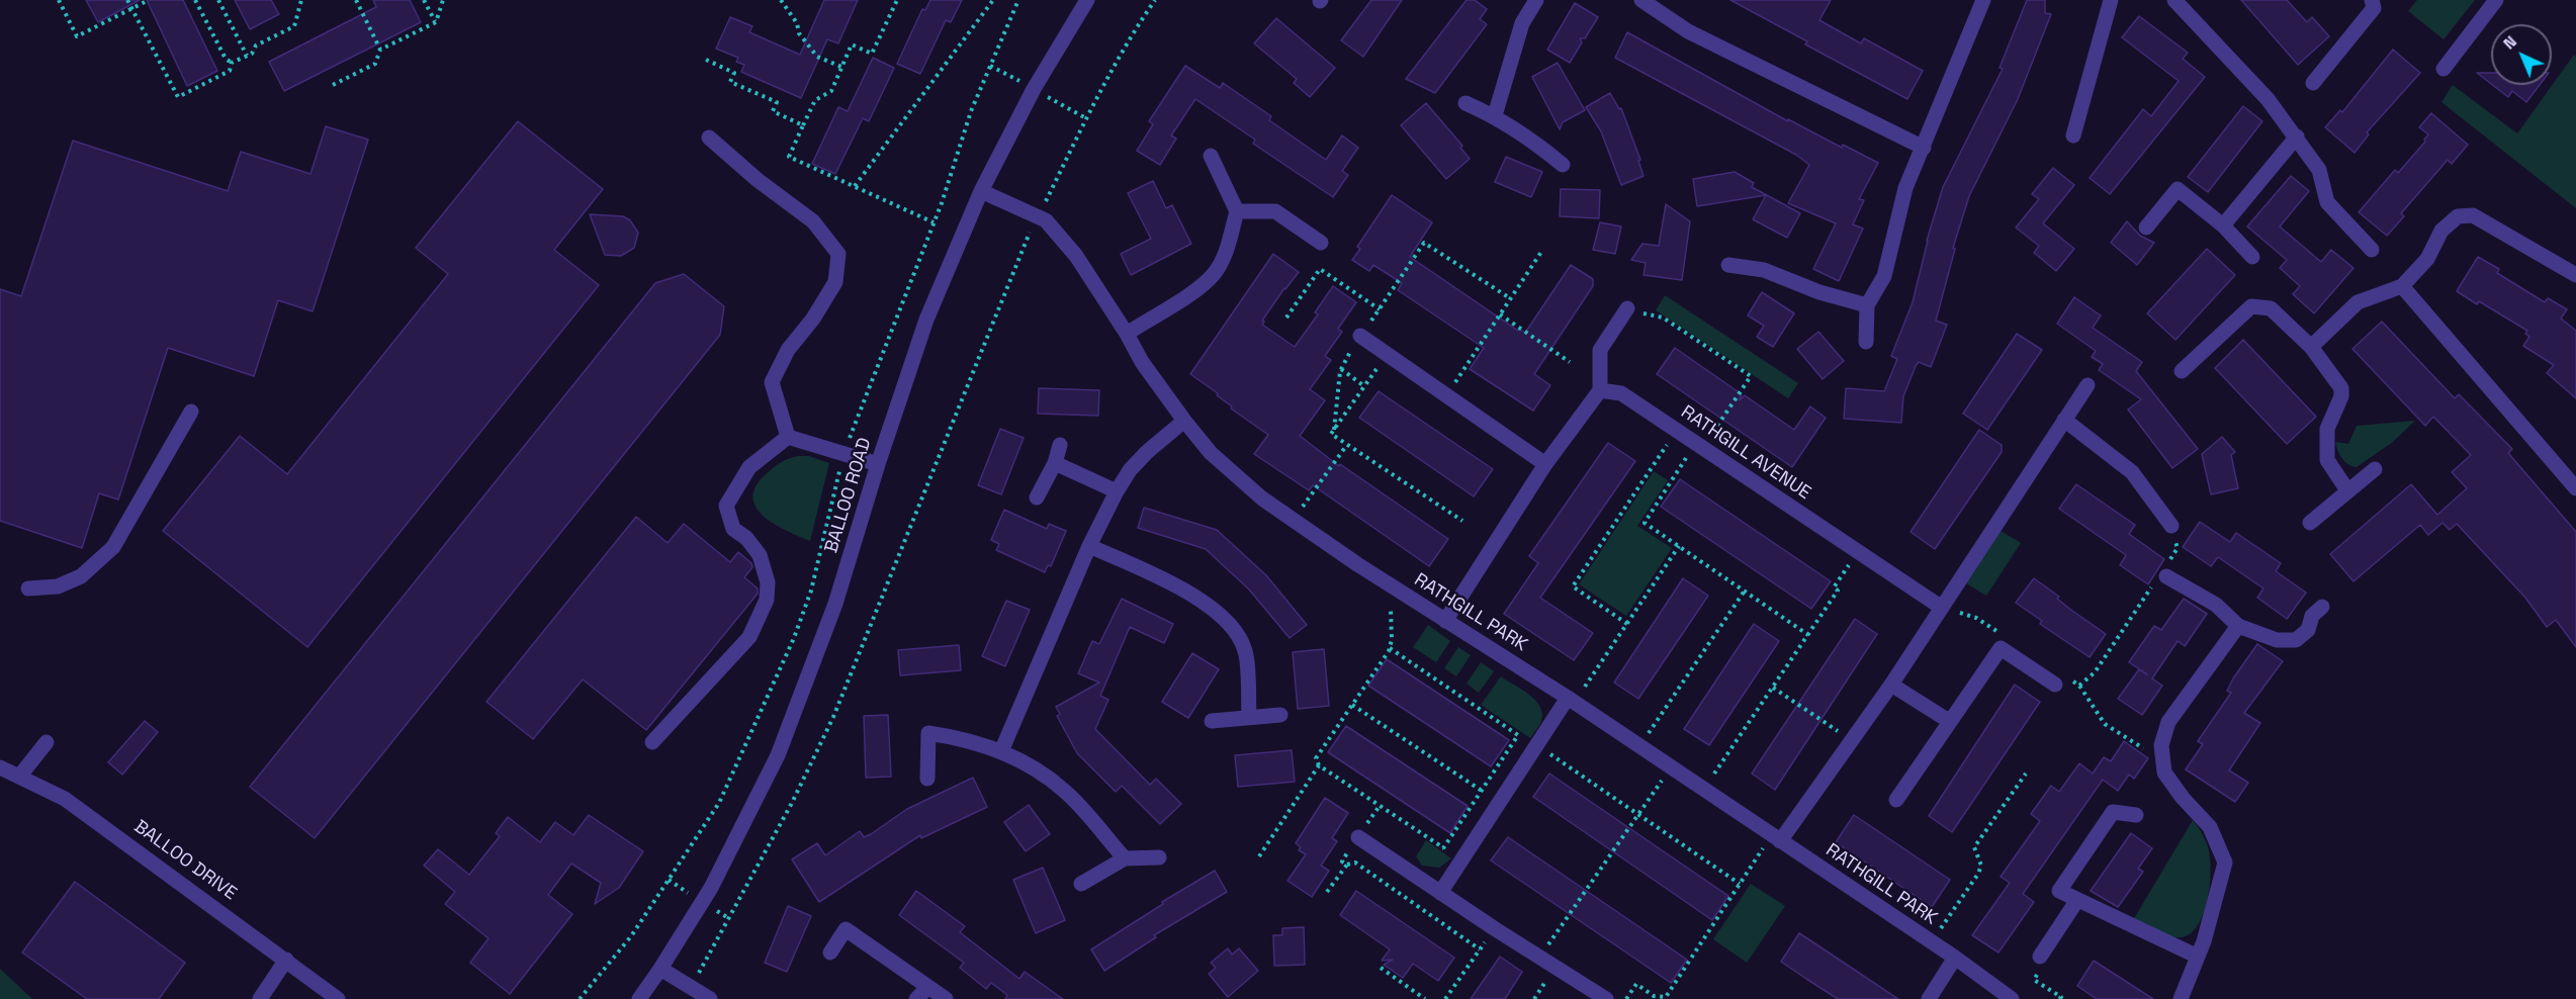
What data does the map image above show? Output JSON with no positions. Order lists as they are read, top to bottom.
{
  "streets": {
    "street": [
      "RATHGILL AVENUE",
      "BALLOO ROAD",
      "RATHGILL PARK",
      "BALLOO DRIVE"
    ]
  },
  "crossings": [
    ["BALLOO ROAD", "RATHGILL PARK"]
  ],
  "north": "top left"
}
